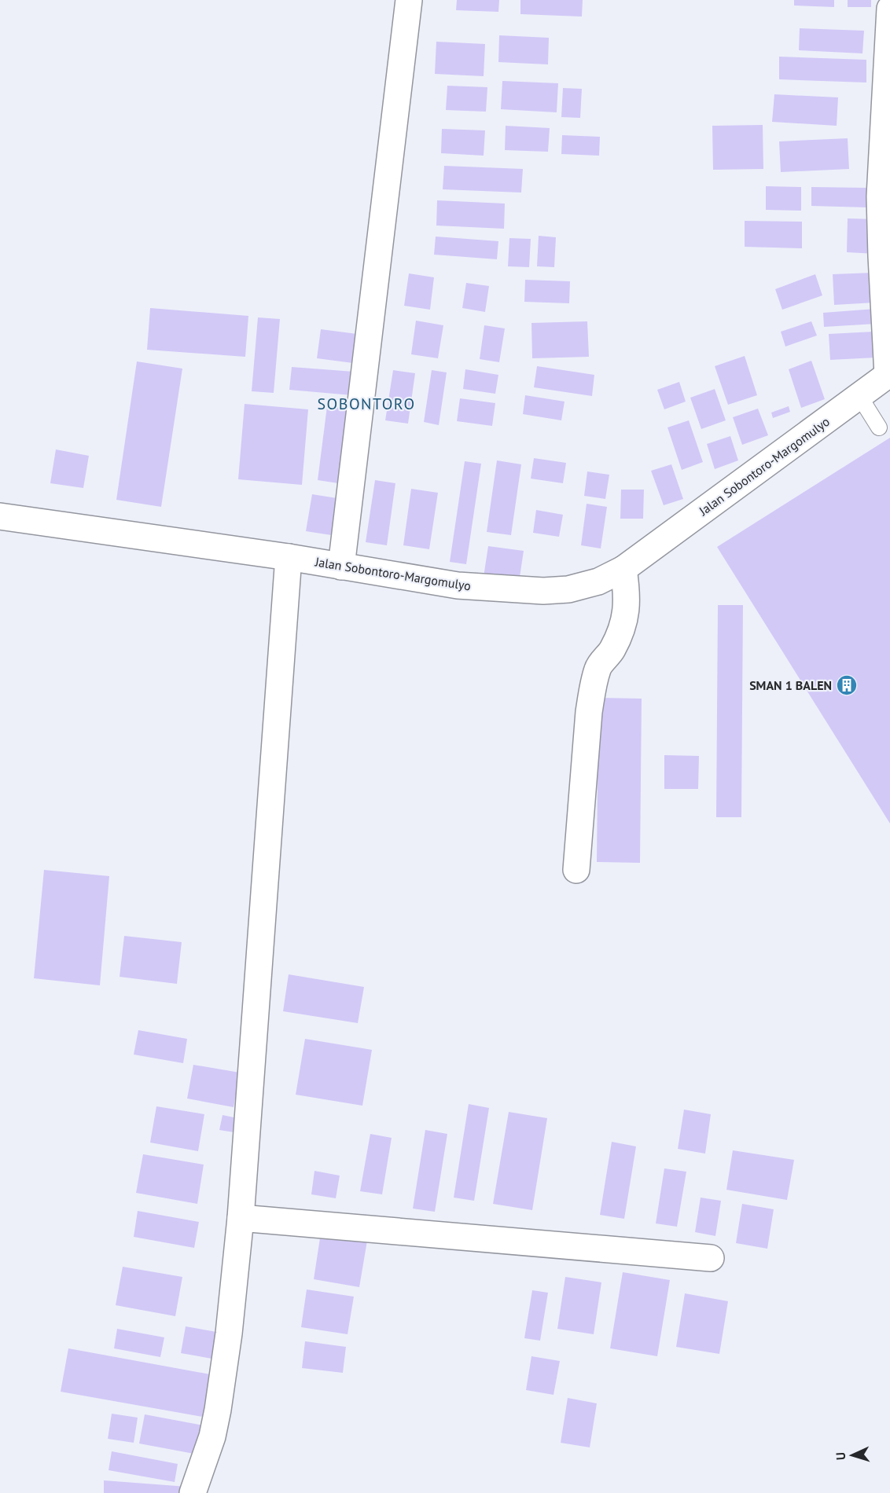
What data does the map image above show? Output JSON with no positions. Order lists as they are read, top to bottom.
{
  "streets": {
    "street": ["Jalan Sobontoro-Margomulyo"]
  },
  "districts": ["SOBONTORO"],
  "places": {
    "building": ["SMAN 1 BALEN"]
  },
  "north": "left"
}
